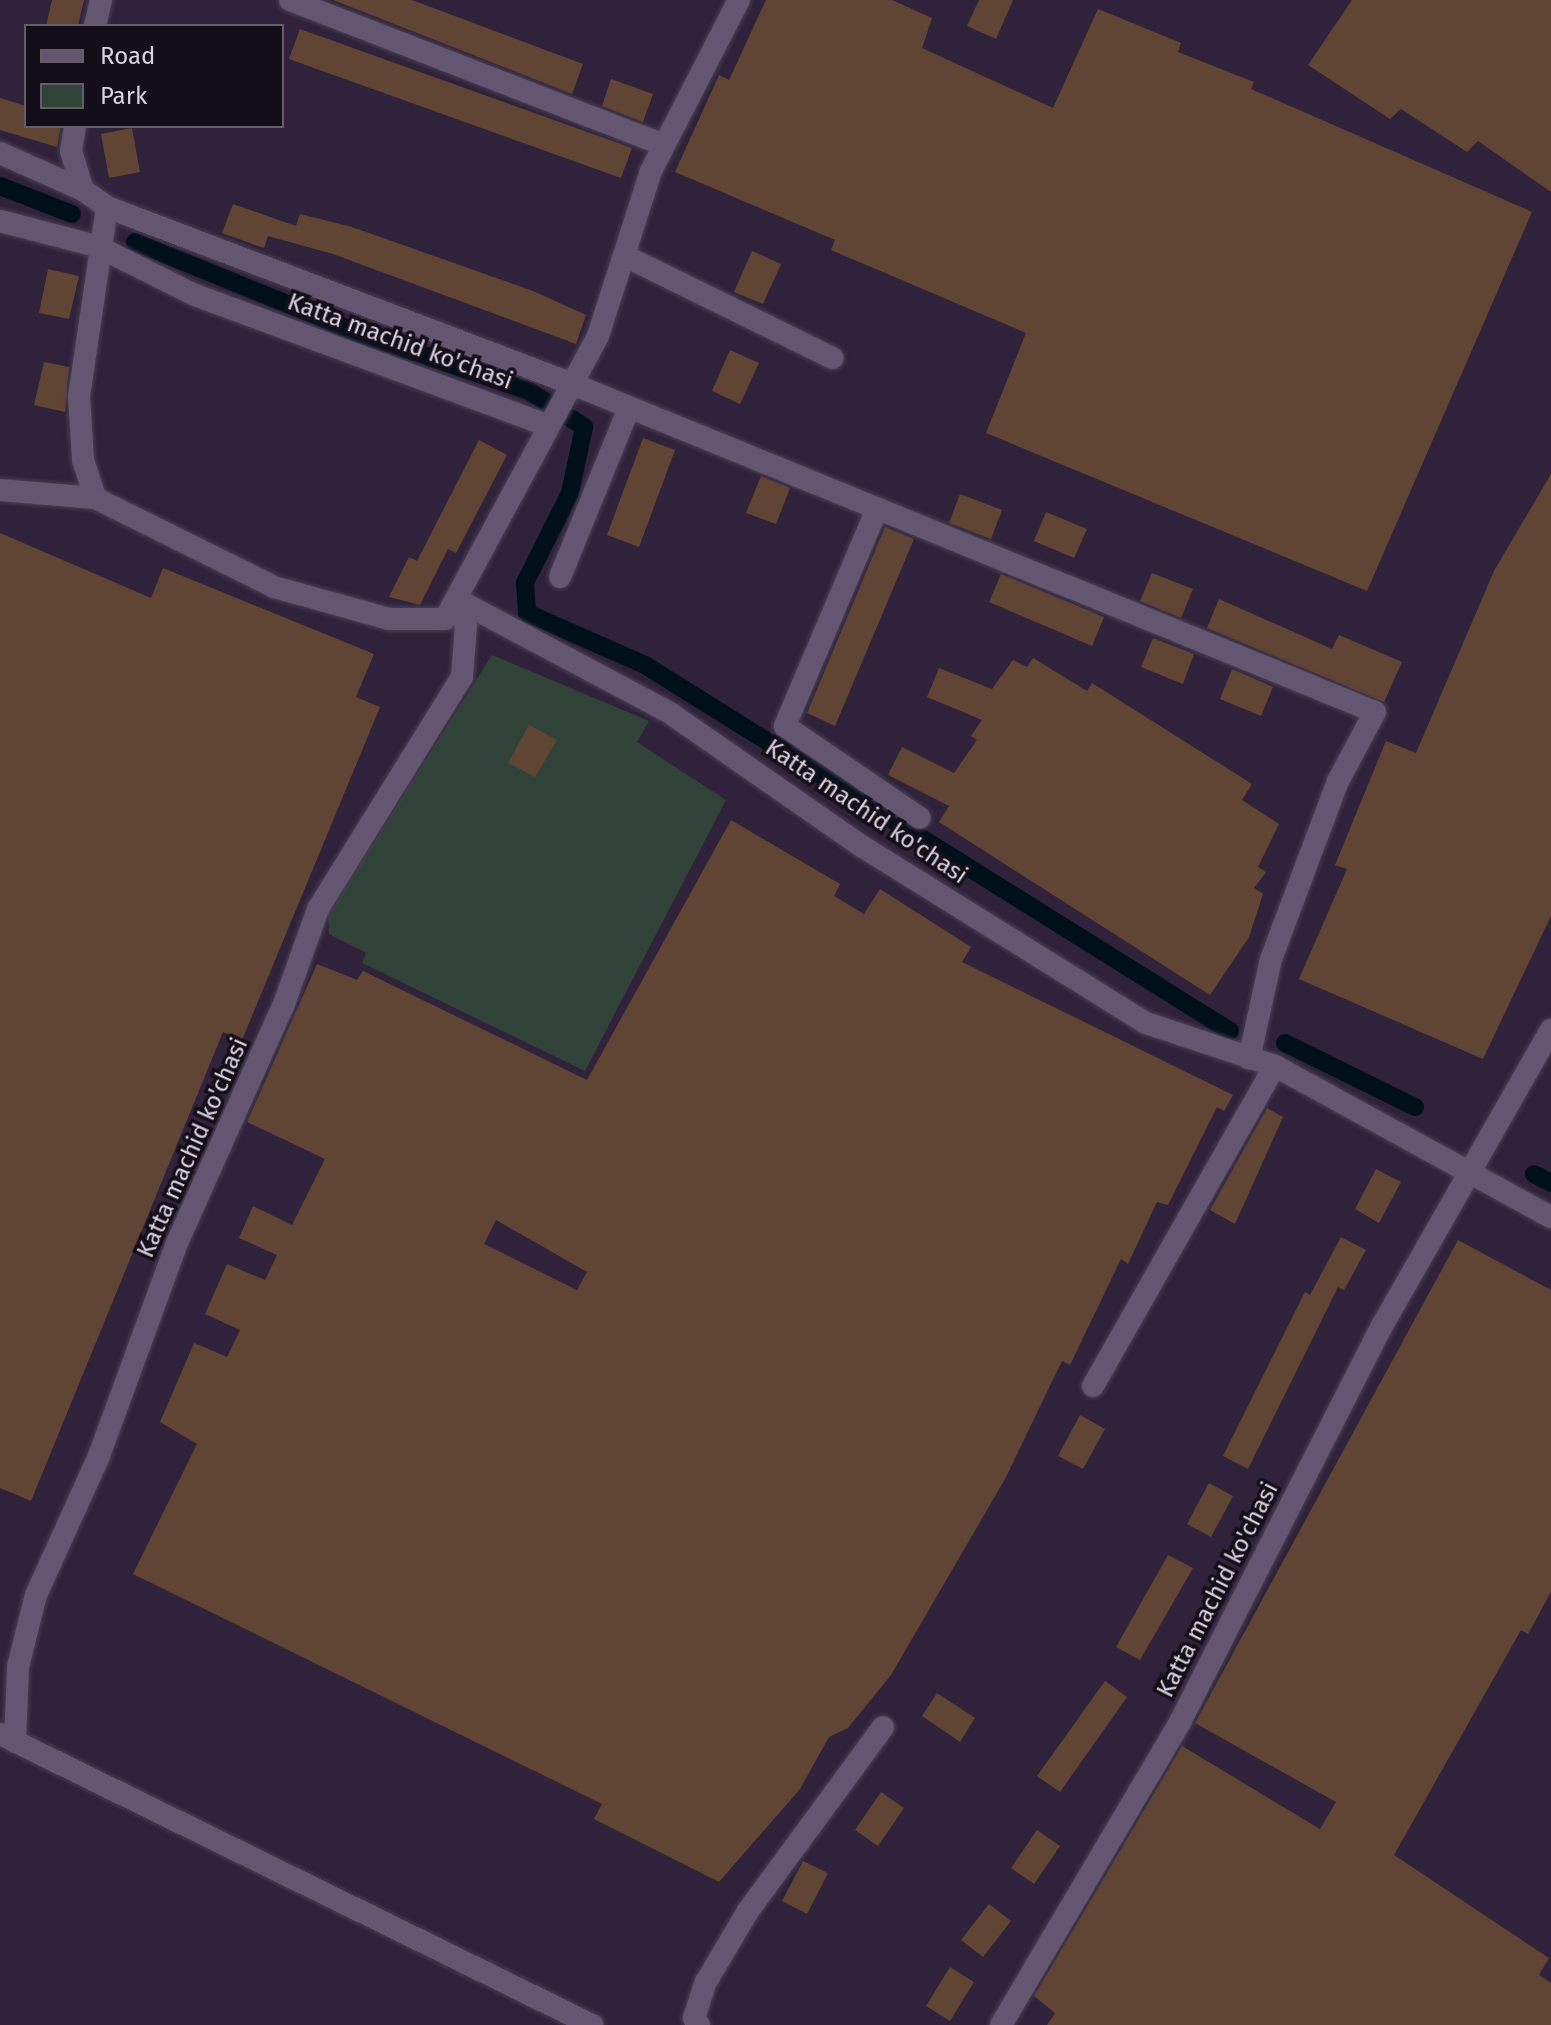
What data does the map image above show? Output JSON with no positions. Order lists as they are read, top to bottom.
{
  "streets": {
    "street": ["Katta machid ko'chasi"]
  },
  "legend": ["Road", "Park"]
}
